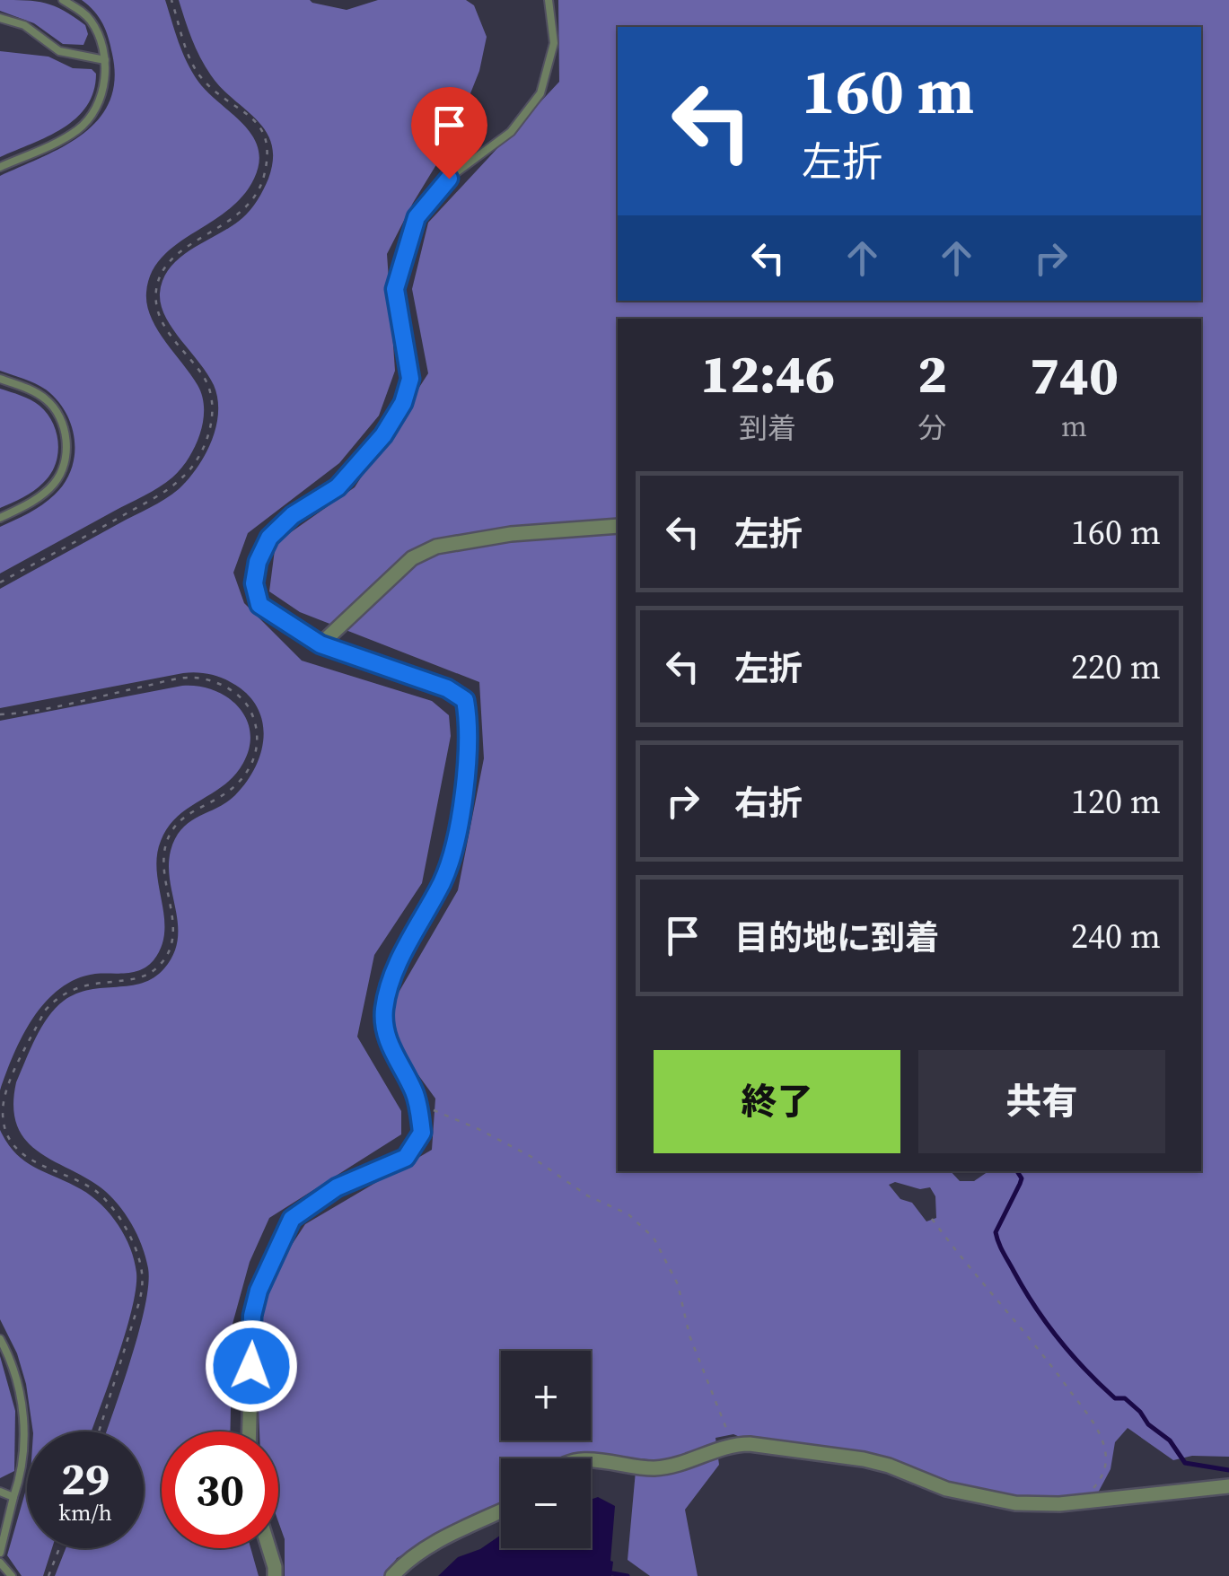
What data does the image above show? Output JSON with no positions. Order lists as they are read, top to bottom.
{
  "page": {
    "turn": ["160 m", "左折"],
    "eta": [
      "12:46",
      "到着",
      "2",
      "分",
      "740",
      "m"
    ],
    "list": [
      {
        "name": "左折",
        "value": "160 m"
      },
      {
        "name": "左折",
        "value": "220 m"
      },
      {
        "name": "右折",
        "value": "120 m"
      },
      {
        "name": "目的地に到着",
        "value": "240 m"
      }
    ],
    "buttons": ["終了", "共有"],
    "map_buttons": ["+", "−"],
    "speed": "29 km/h",
    "limit": "30"
  }
}
